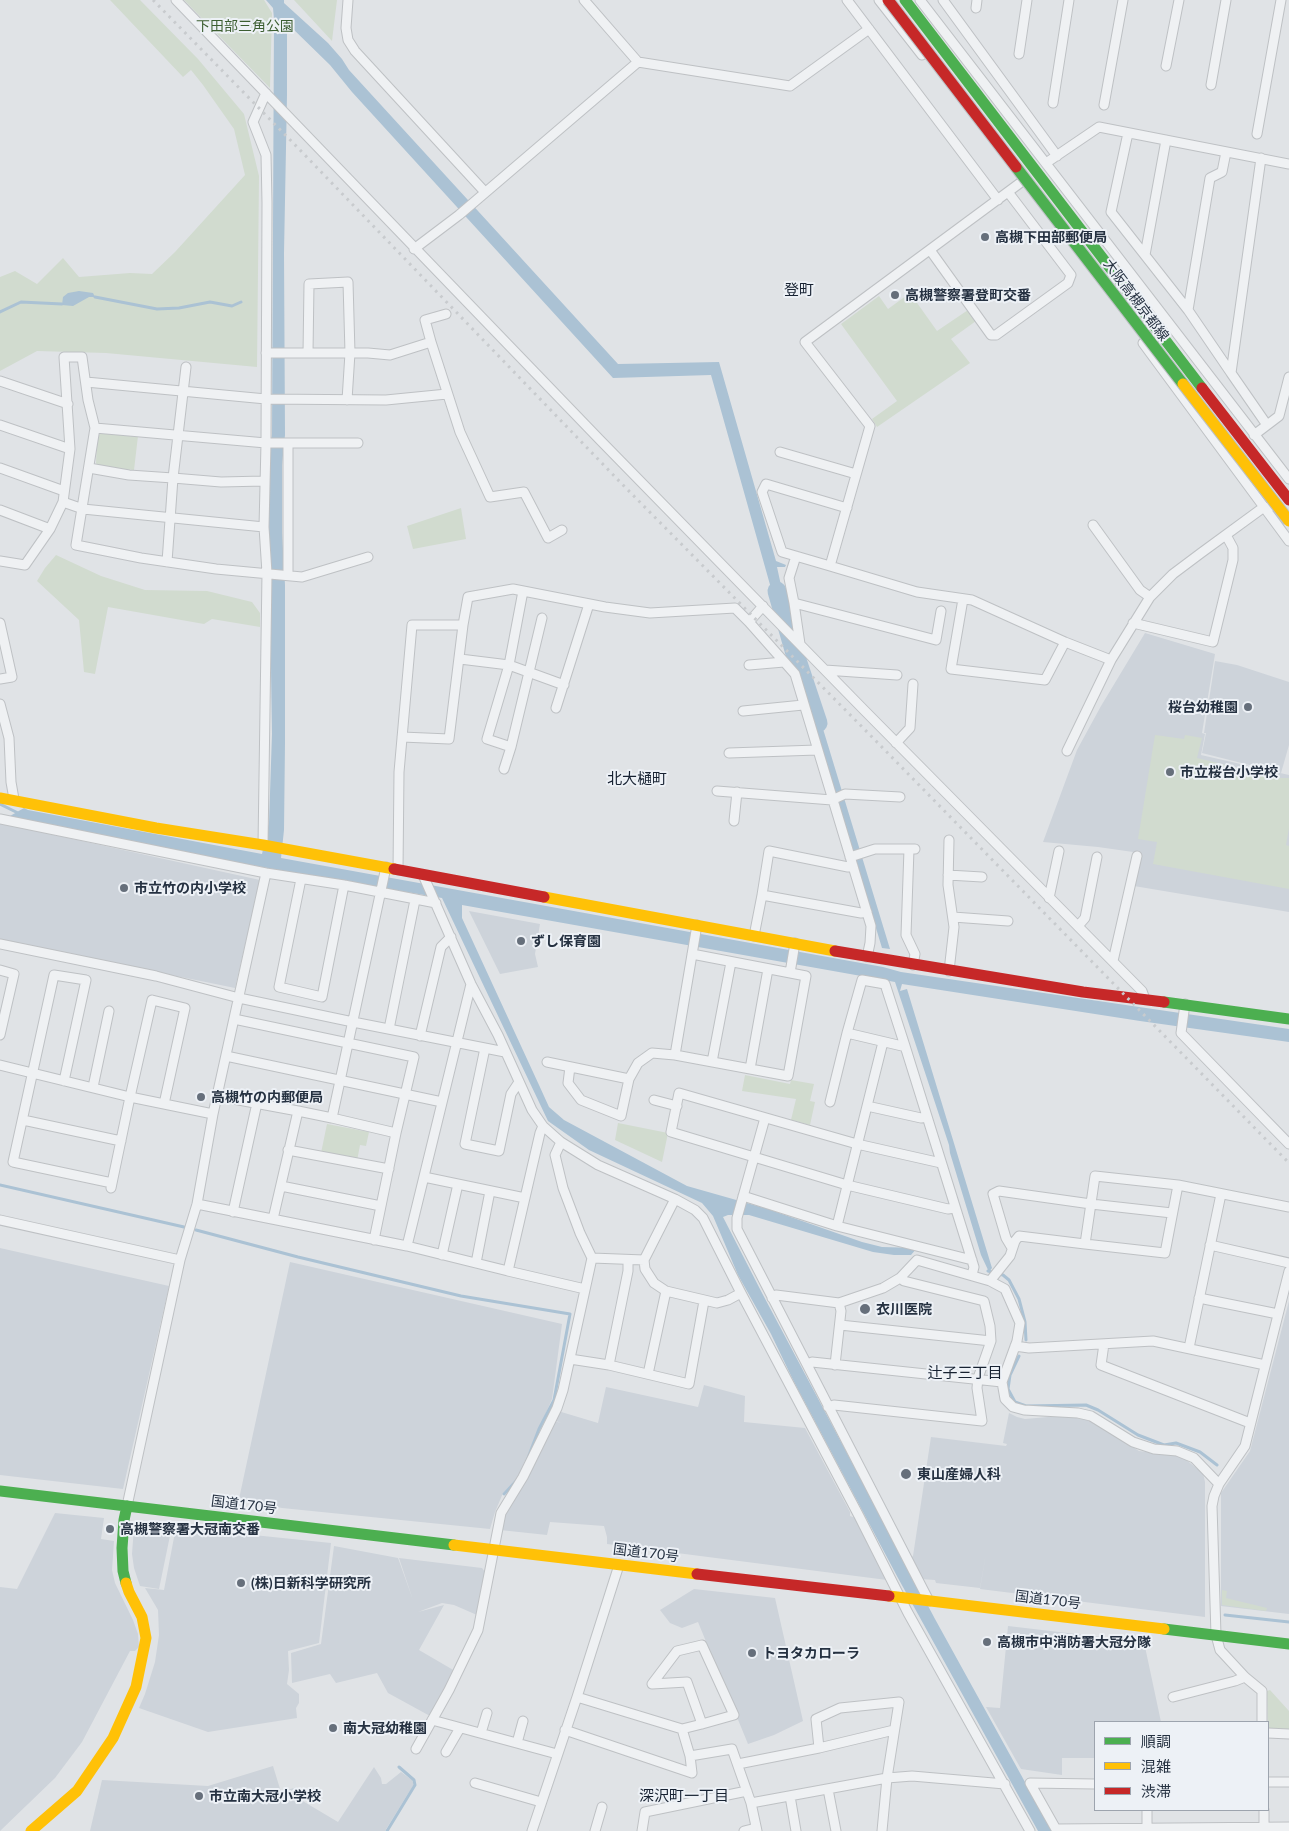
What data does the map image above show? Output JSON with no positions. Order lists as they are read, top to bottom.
{
  "streets": {
    "main road": ["大阪高槻京都線", "国道170号"]
  },
  "districts": [
    "登町",
    "北大樋町",
    "辻子三丁目",
    "深沢町一丁目"
  ],
  "parks": ["下田部三角公園"],
  "places": [
    "高槻下田部郵便局",
    "高槻警察署登町交番",
    "桜台幼稚園",
    "市立桜台小学校",
    "市立竹の内小学校",
    "ずし保育園",
    "高槻竹の内郵便局",
    "衣川医院",
    "東山産婦人科",
    "高槻警察署大冠南交番",
    "(株)日新科学研究所",
    "高槻市中消防署大冠分隊",
    "トヨタカローラ",
    "南大冠幼稚園",
    "市立南大冠小学校"
  ],
  "legend": ["順調", "混雑", "渋滞"]
}
